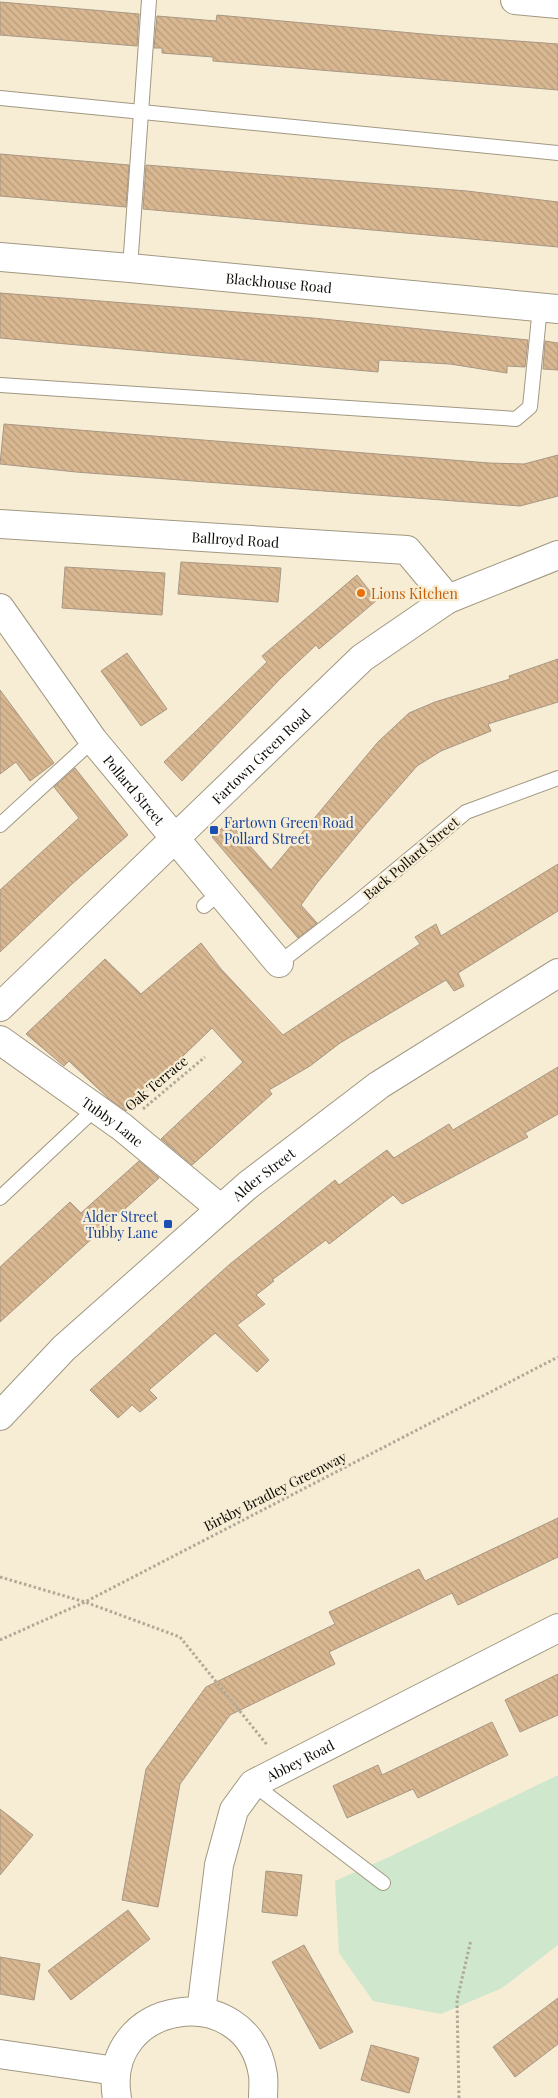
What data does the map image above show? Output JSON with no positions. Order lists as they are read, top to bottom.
{
  "streets": {
    "street": [
      "Blackhouse Road",
      "Ballroyd Road",
      "Fartown Green Road",
      "Pollard Street",
      "Tubby Lane",
      "Alder Street",
      "Abbey Road"
    ],
    "lane": ["Back Pollard Street"],
    "path": ["Oak Terrace", "Birkby Bradley Greenway"]
  },
  "crossings": [
    ["Ballroyd Road", "Fartown Green Road"],
    ["Fartown Green Road", "Pollard Street"],
    ["Pollard Street", "Back Pollard Street"],
    ["Oak Terrace", "Tubby Lane"],
    ["Tubby Lane", "Alder Street"]
  ],
  "places": {
    "other": ["Lions Kitchen"],
    "transit": ["Fartown Green Road Pollard Street", "Alder Street Tubby Lane"]
  }
}
